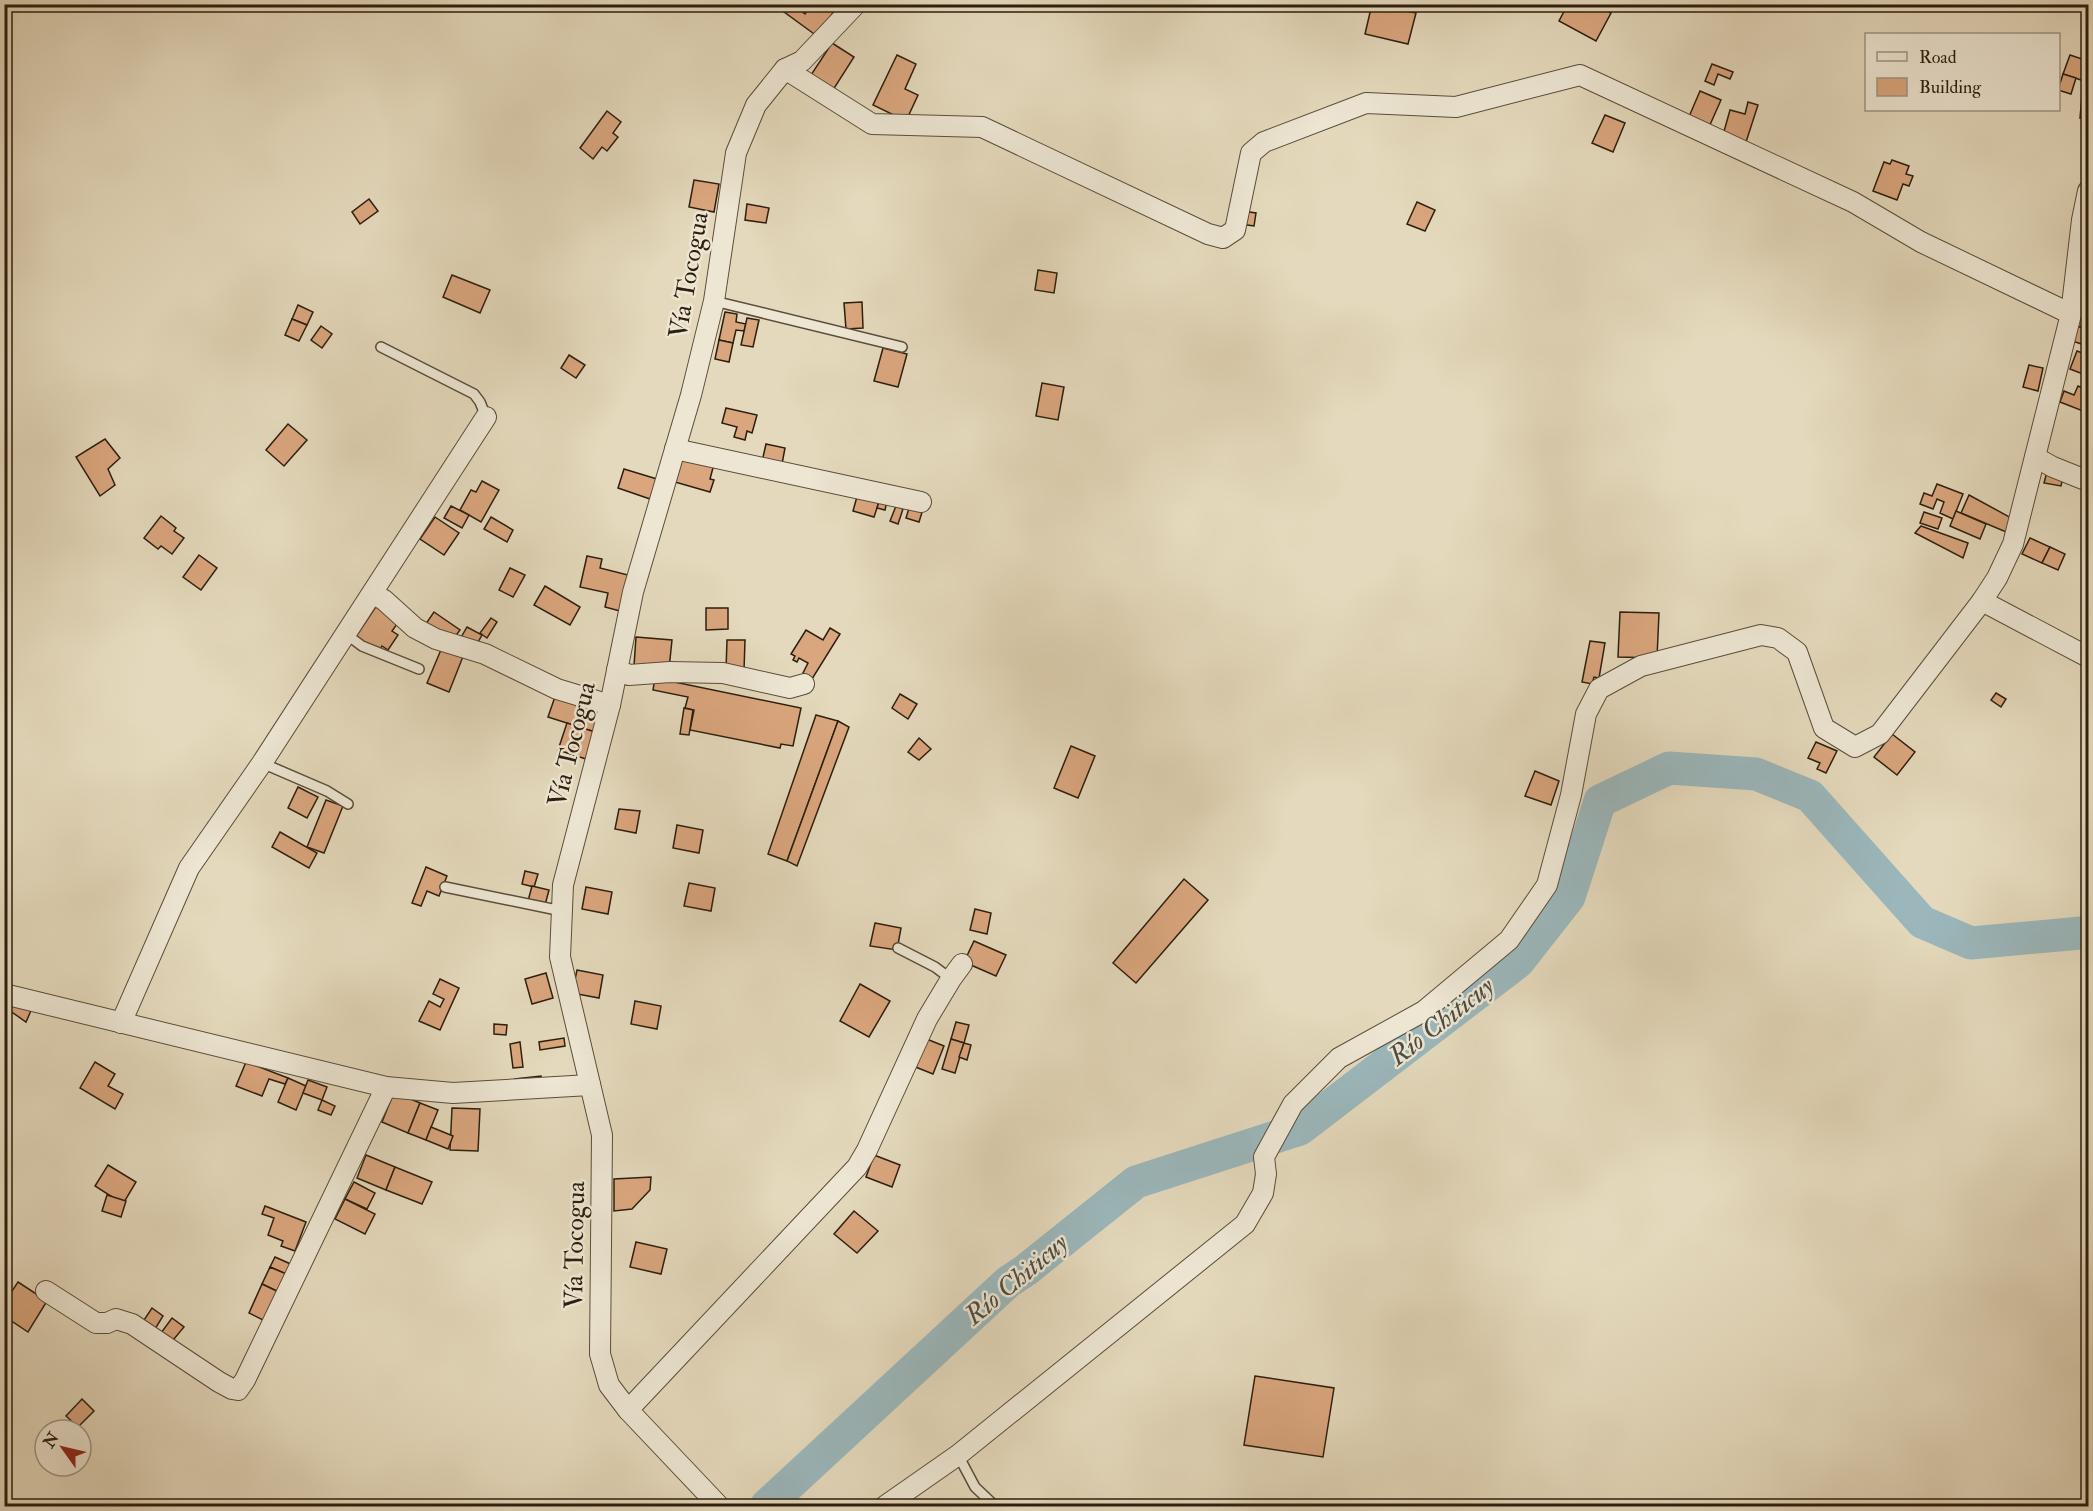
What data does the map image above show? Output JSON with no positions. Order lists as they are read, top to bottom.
{
  "streets": {
    "street": ["Vía Tocogua"]
  },
  "water": ["Río Chiticuy"],
  "legend": ["Road", "Building"],
  "north": "top left"
}
